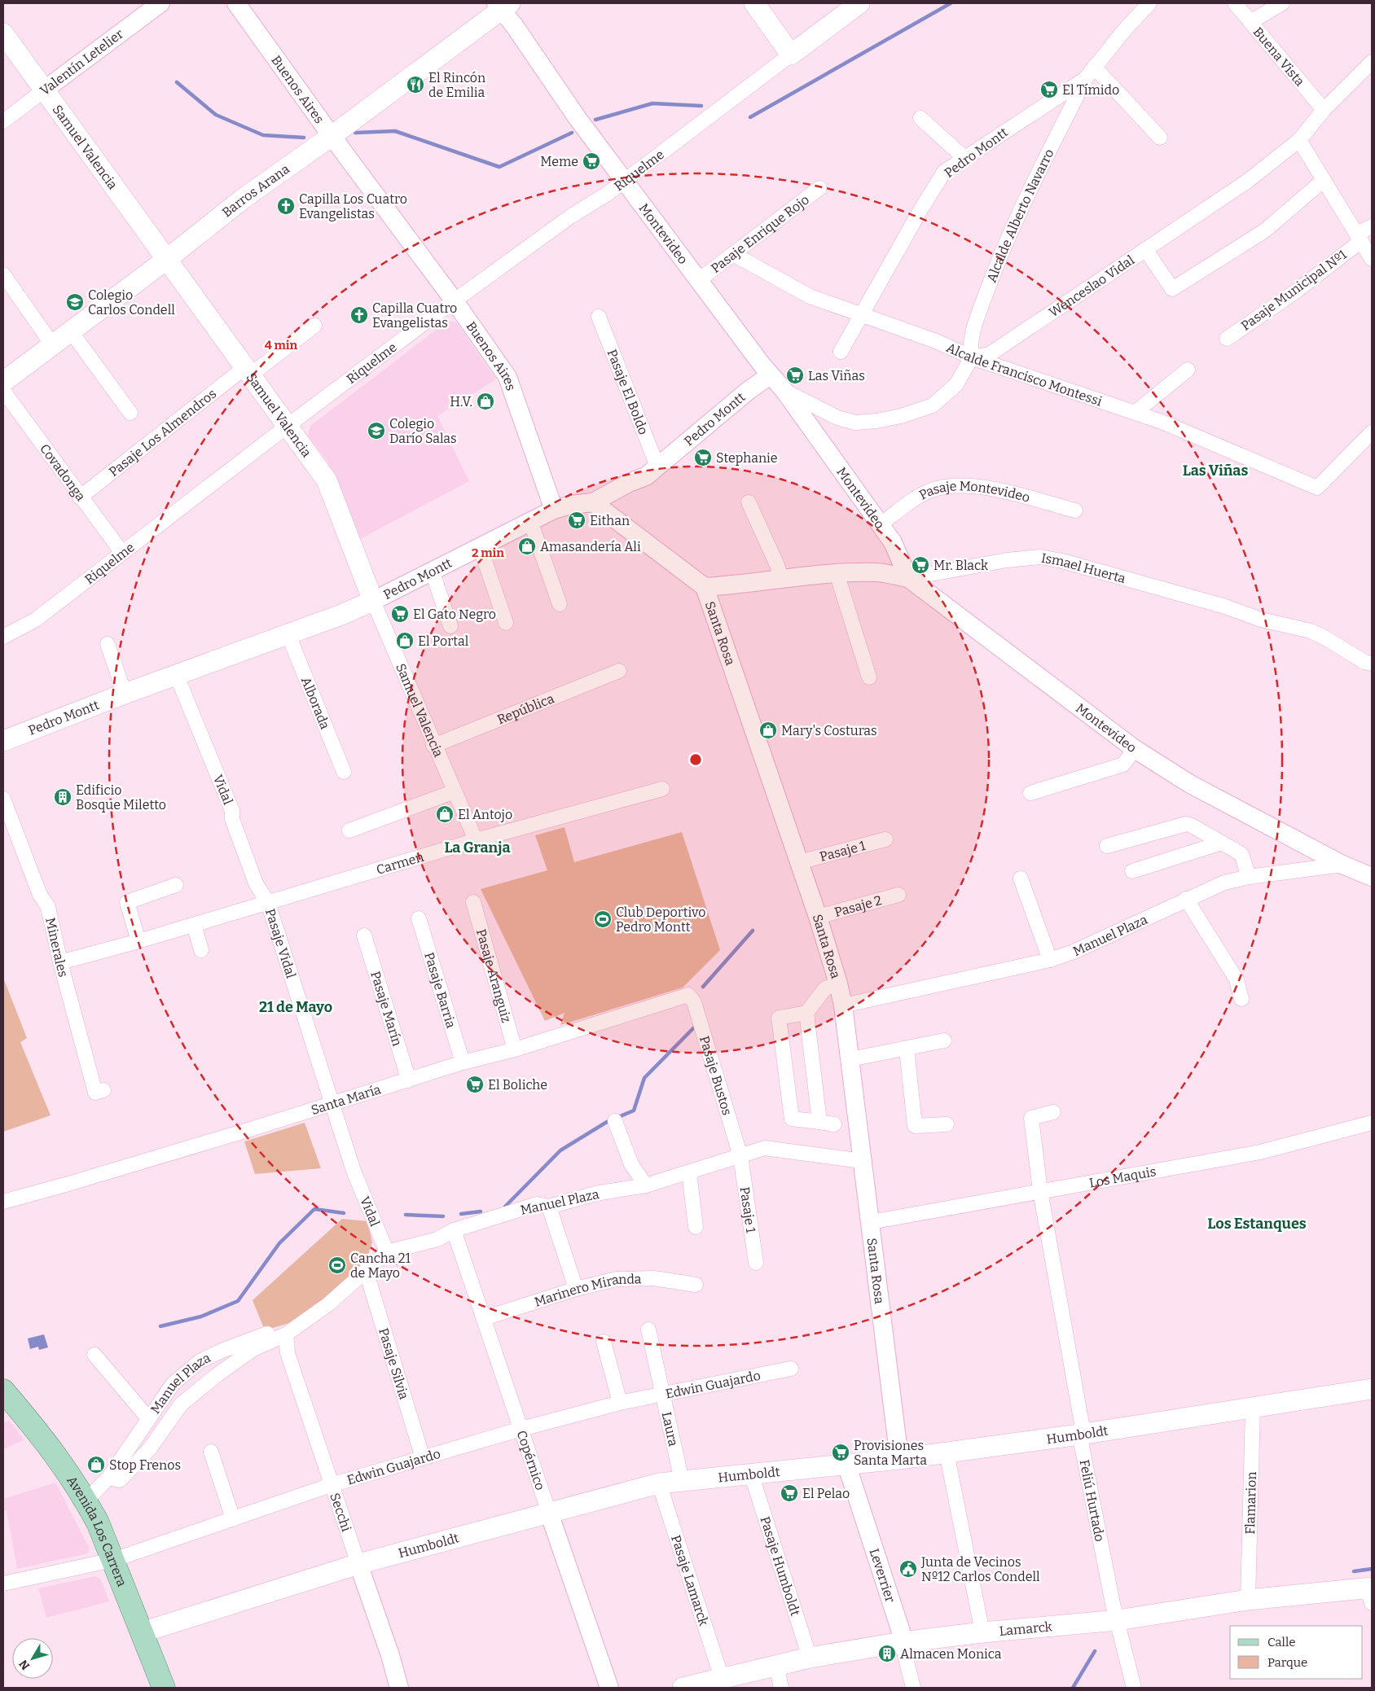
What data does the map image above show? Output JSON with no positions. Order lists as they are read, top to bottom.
{
  "streets": {
    "main road": [
      "Samuel Valencia",
      "Pedro Montt",
      "Riquelme",
      "Barros Arana",
      "Humboldt",
      "Avenida Los Carrera",
      "Lamarck"
    ],
    "street": [
      "Buena Vista",
      "Valentín Letelier",
      "Buenos Aires",
      "Alcalde Alberto Navarro",
      "Montevideo",
      "Pasaje Enrique Rojo",
      "Wenceslao Vidal",
      "Pasaje Municipal Nº1",
      "Alcalde Francisco Montessi",
      "Pasaje El Boldo",
      "Pasaje Los Almendros",
      "Covadonga",
      "Pasaje Montevideo",
      "Ismael Huerta",
      "Santa Rosa",
      "Alborada",
      "República",
      "Vidal",
      "Pasaje 1",
      "Carmen",
      "Pasaje 2",
      "Manuel Plaza",
      "Pasaje Vidal",
      "Minerales",
      "Pasaje Aranguiz",
      "Pasaje Barria",
      "Pasaje Marín",
      "Pasaje Bustos",
      "Santa María",
      "Los Maquis",
      "Marinero Miranda",
      "Pasaje Silvia",
      "Edwin Guajardo",
      "Laura",
      "Copérnico",
      "Feliú Hurtado",
      "Flamarion",
      "Secchi",
      "Pasaje Humboldt",
      "Leverrier",
      "Pasaje Lamarck"
    ]
  },
  "crossings": [
    ["Buena Vista", "Wenceslao Vidal"],
    ["Valentín Letelier", "Samuel Valencia"],
    ["Buenos Aires", "Pedro Montt"],
    ["Buenos Aires", "Riquelme"],
    ["Buenos Aires", "Barros Arana"],
    ["Samuel Valencia", "Pedro Montt"],
    ["Samuel Valencia", "Riquelme"],
    ["Samuel Valencia", "Barros Arana"],
    ["Samuel Valencia", "Pasaje Los Almendros"],
    ["Samuel Valencia", "República"],
    ["Samuel Valencia", "Carmen"],
    ["Pedro Montt", "Alcalde Alberto Navarro"],
    ["Pedro Montt", "Montevideo"],
    ["Pedro Montt", "Alcalde Francisco Montessi"],
    ["Pedro Montt", "Pasaje El Boldo"],
    ["Pedro Montt", "Santa Rosa"],
    ["Pedro Montt", "Alborada"],
    ["Pedro Montt", "Vidal"],
    ["Riquelme", "Montevideo"],
    ["Riquelme", "Covadonga"],
    ["Barros Arana", "Montevideo"],
    ["Alcalde Alberto Navarro", "Wenceslao Vidal"],
    ["Alcalde Alberto Navarro", "Alcalde Francisco Montessi"],
    ["Montevideo", "Pasaje Enrique Rojo"],
    ["Montevideo", "Pasaje Montevideo"],
    ["Montevideo", "Ismael Huerta"],
    ["Montevideo", "Manuel Plaza"],
    ["Pasaje Enrique Rojo", "Alcalde Francisco Montessi"],
    ["Wenceslao Vidal", "Alcalde Francisco Montessi"],
    ["Pasaje Los Almendros", "Covadonga"],
    ["Ismael Huerta", "Santa Rosa"],
    ["Santa Rosa", "Pasaje 1"],
    ["Santa Rosa", "Pasaje 2"],
    ["Santa Rosa", "Manuel Plaza"],
    ["Santa Rosa", "Los Maquis"],
    ["Santa Rosa", "Humboldt"],
    ["Vidal", "Carmen"],
    ["Vidal", "Manuel Plaza"],
    ["Vidal", "Pasaje Vidal"],
    ["Pasaje 1", "Manuel Plaza"],
    ["Pasaje 1", "Pasaje Bustos"],
    ["Carmen", "Pasaje Vidal"],
    ["Carmen", "Minerales"],
    ["Manuel Plaza", "Pasaje Bustos"],
    ["Manuel Plaza", "Pasaje Silvia"],
    ["Manuel Plaza", "Copérnico"],
    ["Manuel Plaza", "Secchi"],
    ["Manuel Plaza", "Avenida Los Carrera"],
    ["Pasaje Vidal", "Santa María"],
    ["Pasaje Aranguiz", "Santa María"],
    ["Pasaje Barria", "Santa María"],
    ["Pasaje Marín", "Santa María"],
    ["Pasaje Bustos", "Santa María"],
    ["Los Maquis", "Feliú Hurtado"],
    ["Marinero Miranda", "Copérnico"],
    ["Pasaje Silvia", "Edwin Guajardo"],
    ["Edwin Guajardo", "Laura"],
    ["Edwin Guajardo", "Copérnico"],
    ["Edwin Guajardo", "Secchi"],
    ["Edwin Guajardo", "Avenida Los Carrera"],
    ["Laura", "Humboldt"],
    ["Humboldt", "Copérnico"],
    ["Humboldt", "Feliú Hurtado"],
    ["Humboldt", "Flamarion"],
    ["Humboldt", "Secchi"],
    ["Humboldt", "Avenida Los Carrera"],
    ["Humboldt", "Pasaje Humboldt"],
    ["Humboldt", "Leverrier"],
    ["Humboldt", "Pasaje Lamarck"],
    ["Feliú Hurtado", "Lamarck"],
    ["Flamarion", "Lamarck"],
    ["Pasaje Humboldt", "Lamarck"],
    ["Leverrier", "Lamarck"],
    ["Pasaje Lamarck", "Lamarck"]
  ],
  "districts": [
    "Las Viñas",
    "La Granja",
    "21 de Mayo",
    "Los Estanques"
  ],
  "places": {
    "restaurant": ["El Rincón de Emilia"],
    "supermarket": [
      "El Tímido",
      "Meme",
      "Las Viñas",
      "Stephanie",
      "Eithan",
      "Mr. Black",
      "El Gato Negro",
      "El Boliche",
      "Provisiones Santa Marta",
      "El Pelao"
    ],
    "church": ["Capilla Los Cuatro Evangelistas", "Capilla Cuatro Evangelistas"],
    "school or university": ["Colegio Carlos Condell", "Colegio Darío Salas"],
    "shop": [
      "H.V.",
      "Amasandería Ali",
      "El Portal",
      "Mary's Costuras",
      "El Antojo",
      "Stop Frenos"
    ],
    "building": ["Edificio Bosque Miletto", "Almacen Monica"],
    "sports": ["Club Deportivo Pedro Montt", "Cancha 21 de Mayo"],
    "public building": ["Junta de Vecinos Nº12 Carlos Condell"]
  },
  "legend": ["Calle", "Parque"],
  "north": "bottom left",
  "rings": ["4 min", "2 min"]
}
